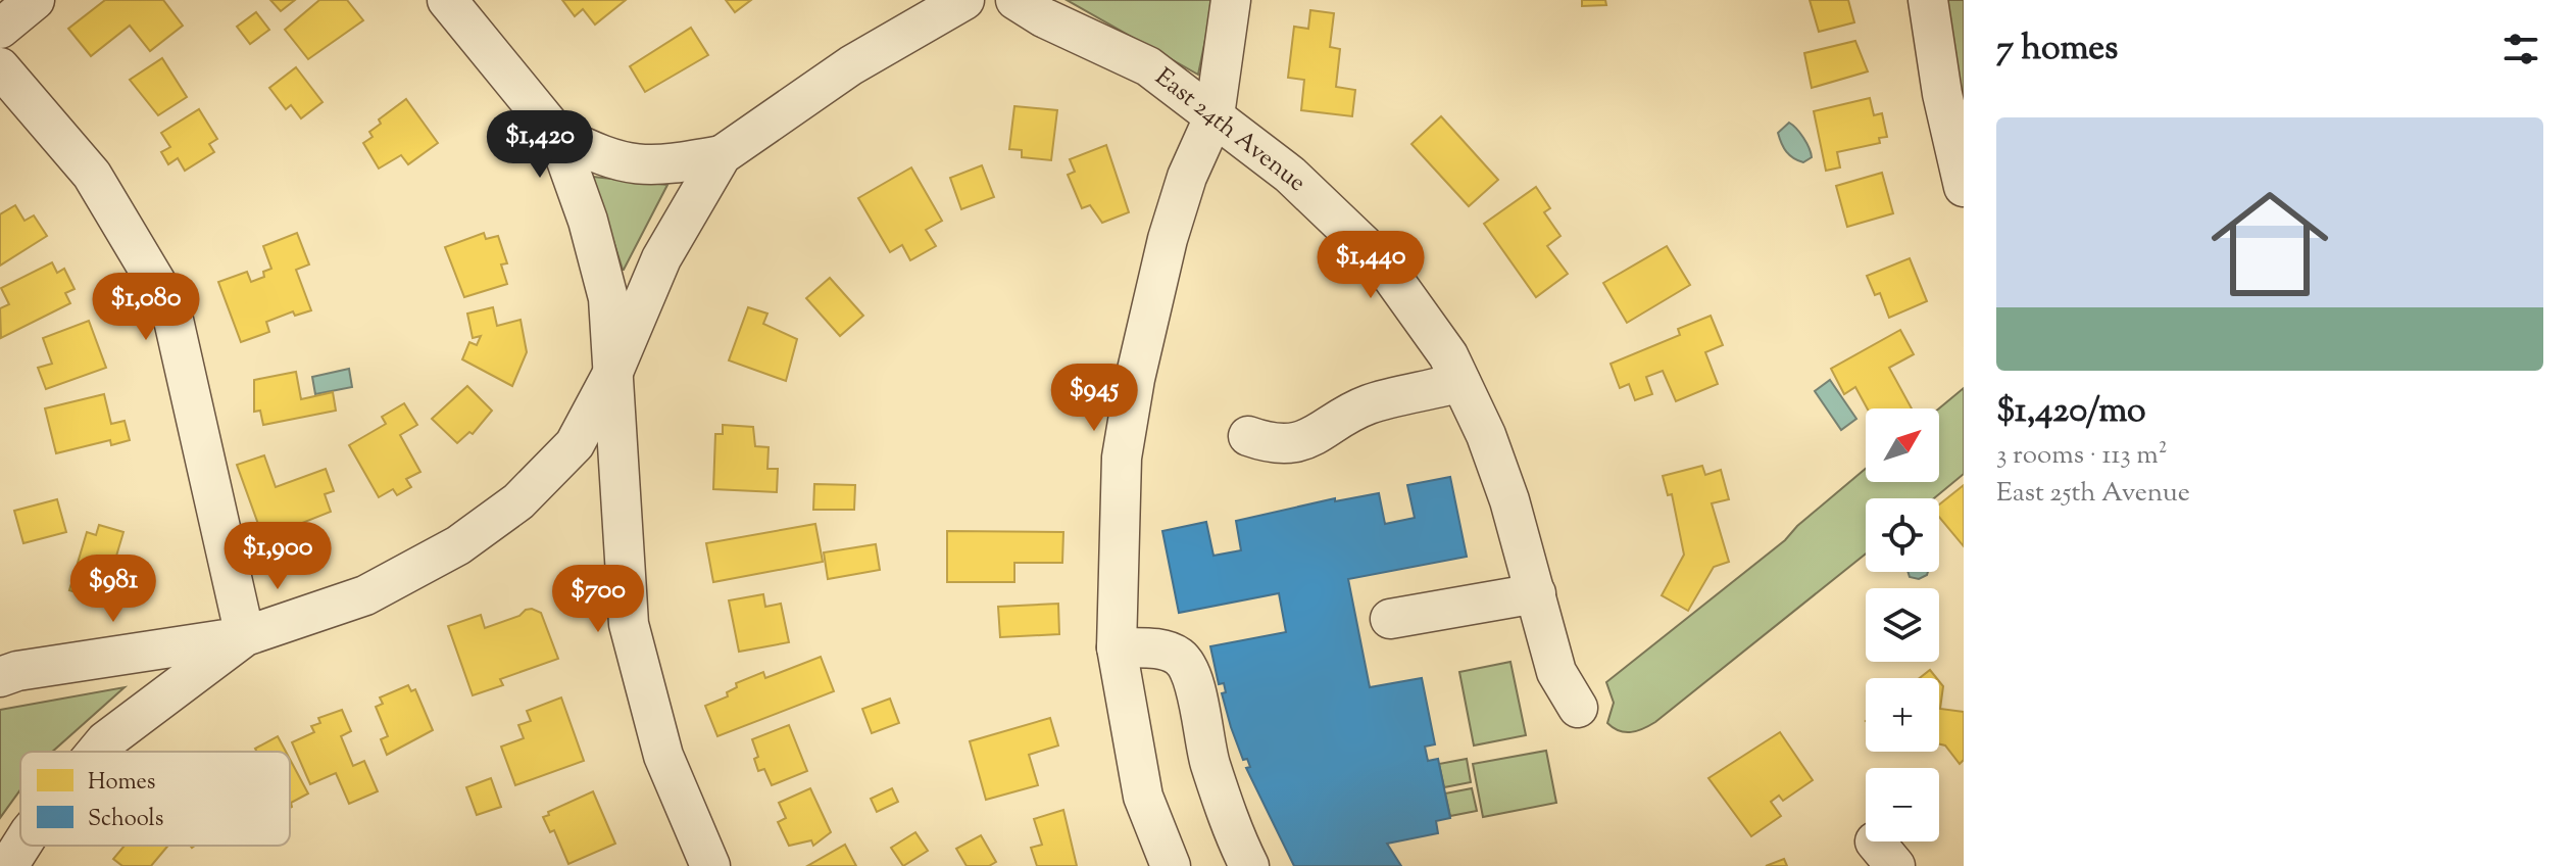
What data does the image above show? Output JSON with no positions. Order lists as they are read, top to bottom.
{
  "streets": {
    "street": ["East 24th Avenue"]
  },
  "legend": ["Homes", "Schools"],
  "north": "top right",
  "page": {
    "heading": "7 homes",
    "list": [
      {
        "name": "$1,420/mo",
        "note": "3 rooms · 113 m² · East 25th Avenue"
      }
    ],
    "price": [
      "$1,420",
      "$1,440",
      "$1,080",
      "$945",
      "$1,900",
      "$981",
      "$700"
    ],
    "map_buttons": ["+", "−"]
  }
}
